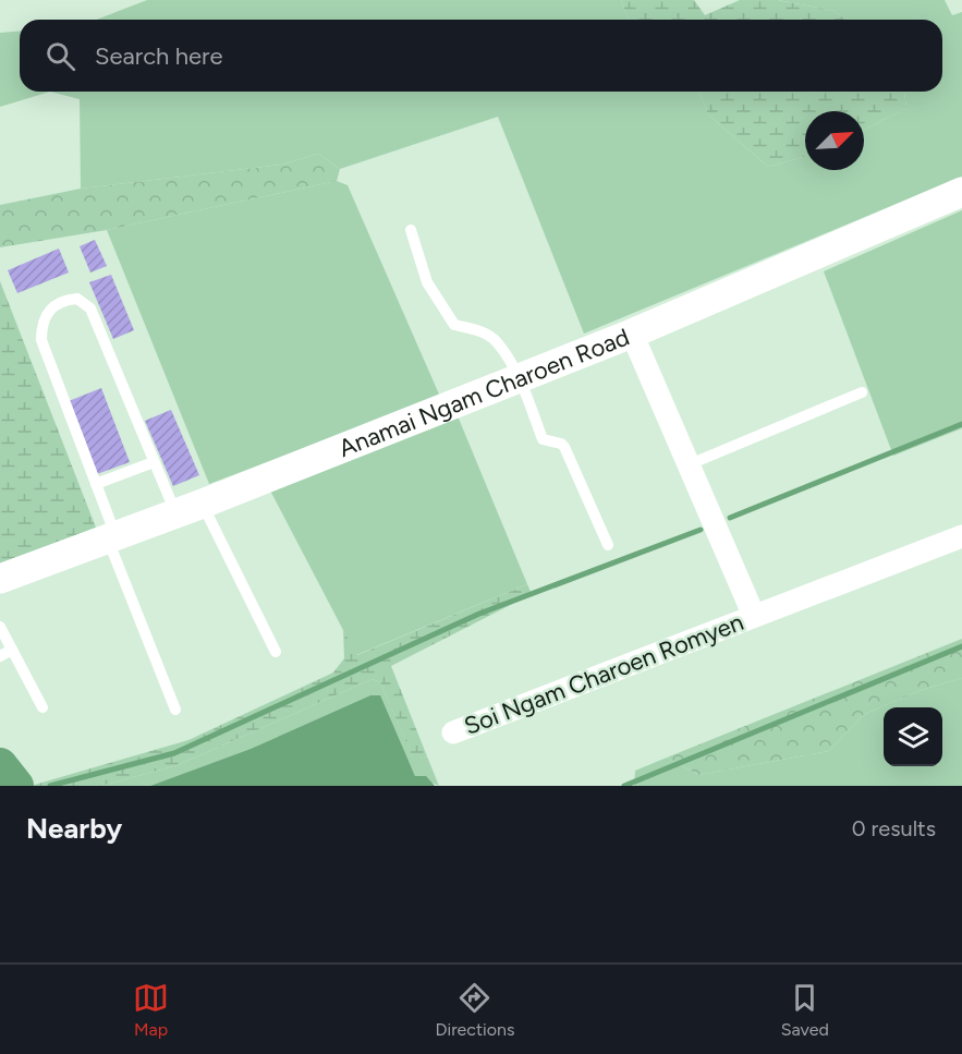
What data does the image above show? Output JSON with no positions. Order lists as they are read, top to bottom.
{
  "streets": {
    "street": ["Anamai Ngam Charoen Road", "Soi Ngam Charoen Romyen"]
  },
  "crossings": [
    ["Anamai Ngam Charoen Road", "Soi Ngam Charoen Romyen"]
  ],
  "north": "top right",
  "page": {
    "search": "Search here",
    "heading": ["Nearby", "0 results"],
    "nav": ["Map", "Directions", "Saved"]
  }
}
